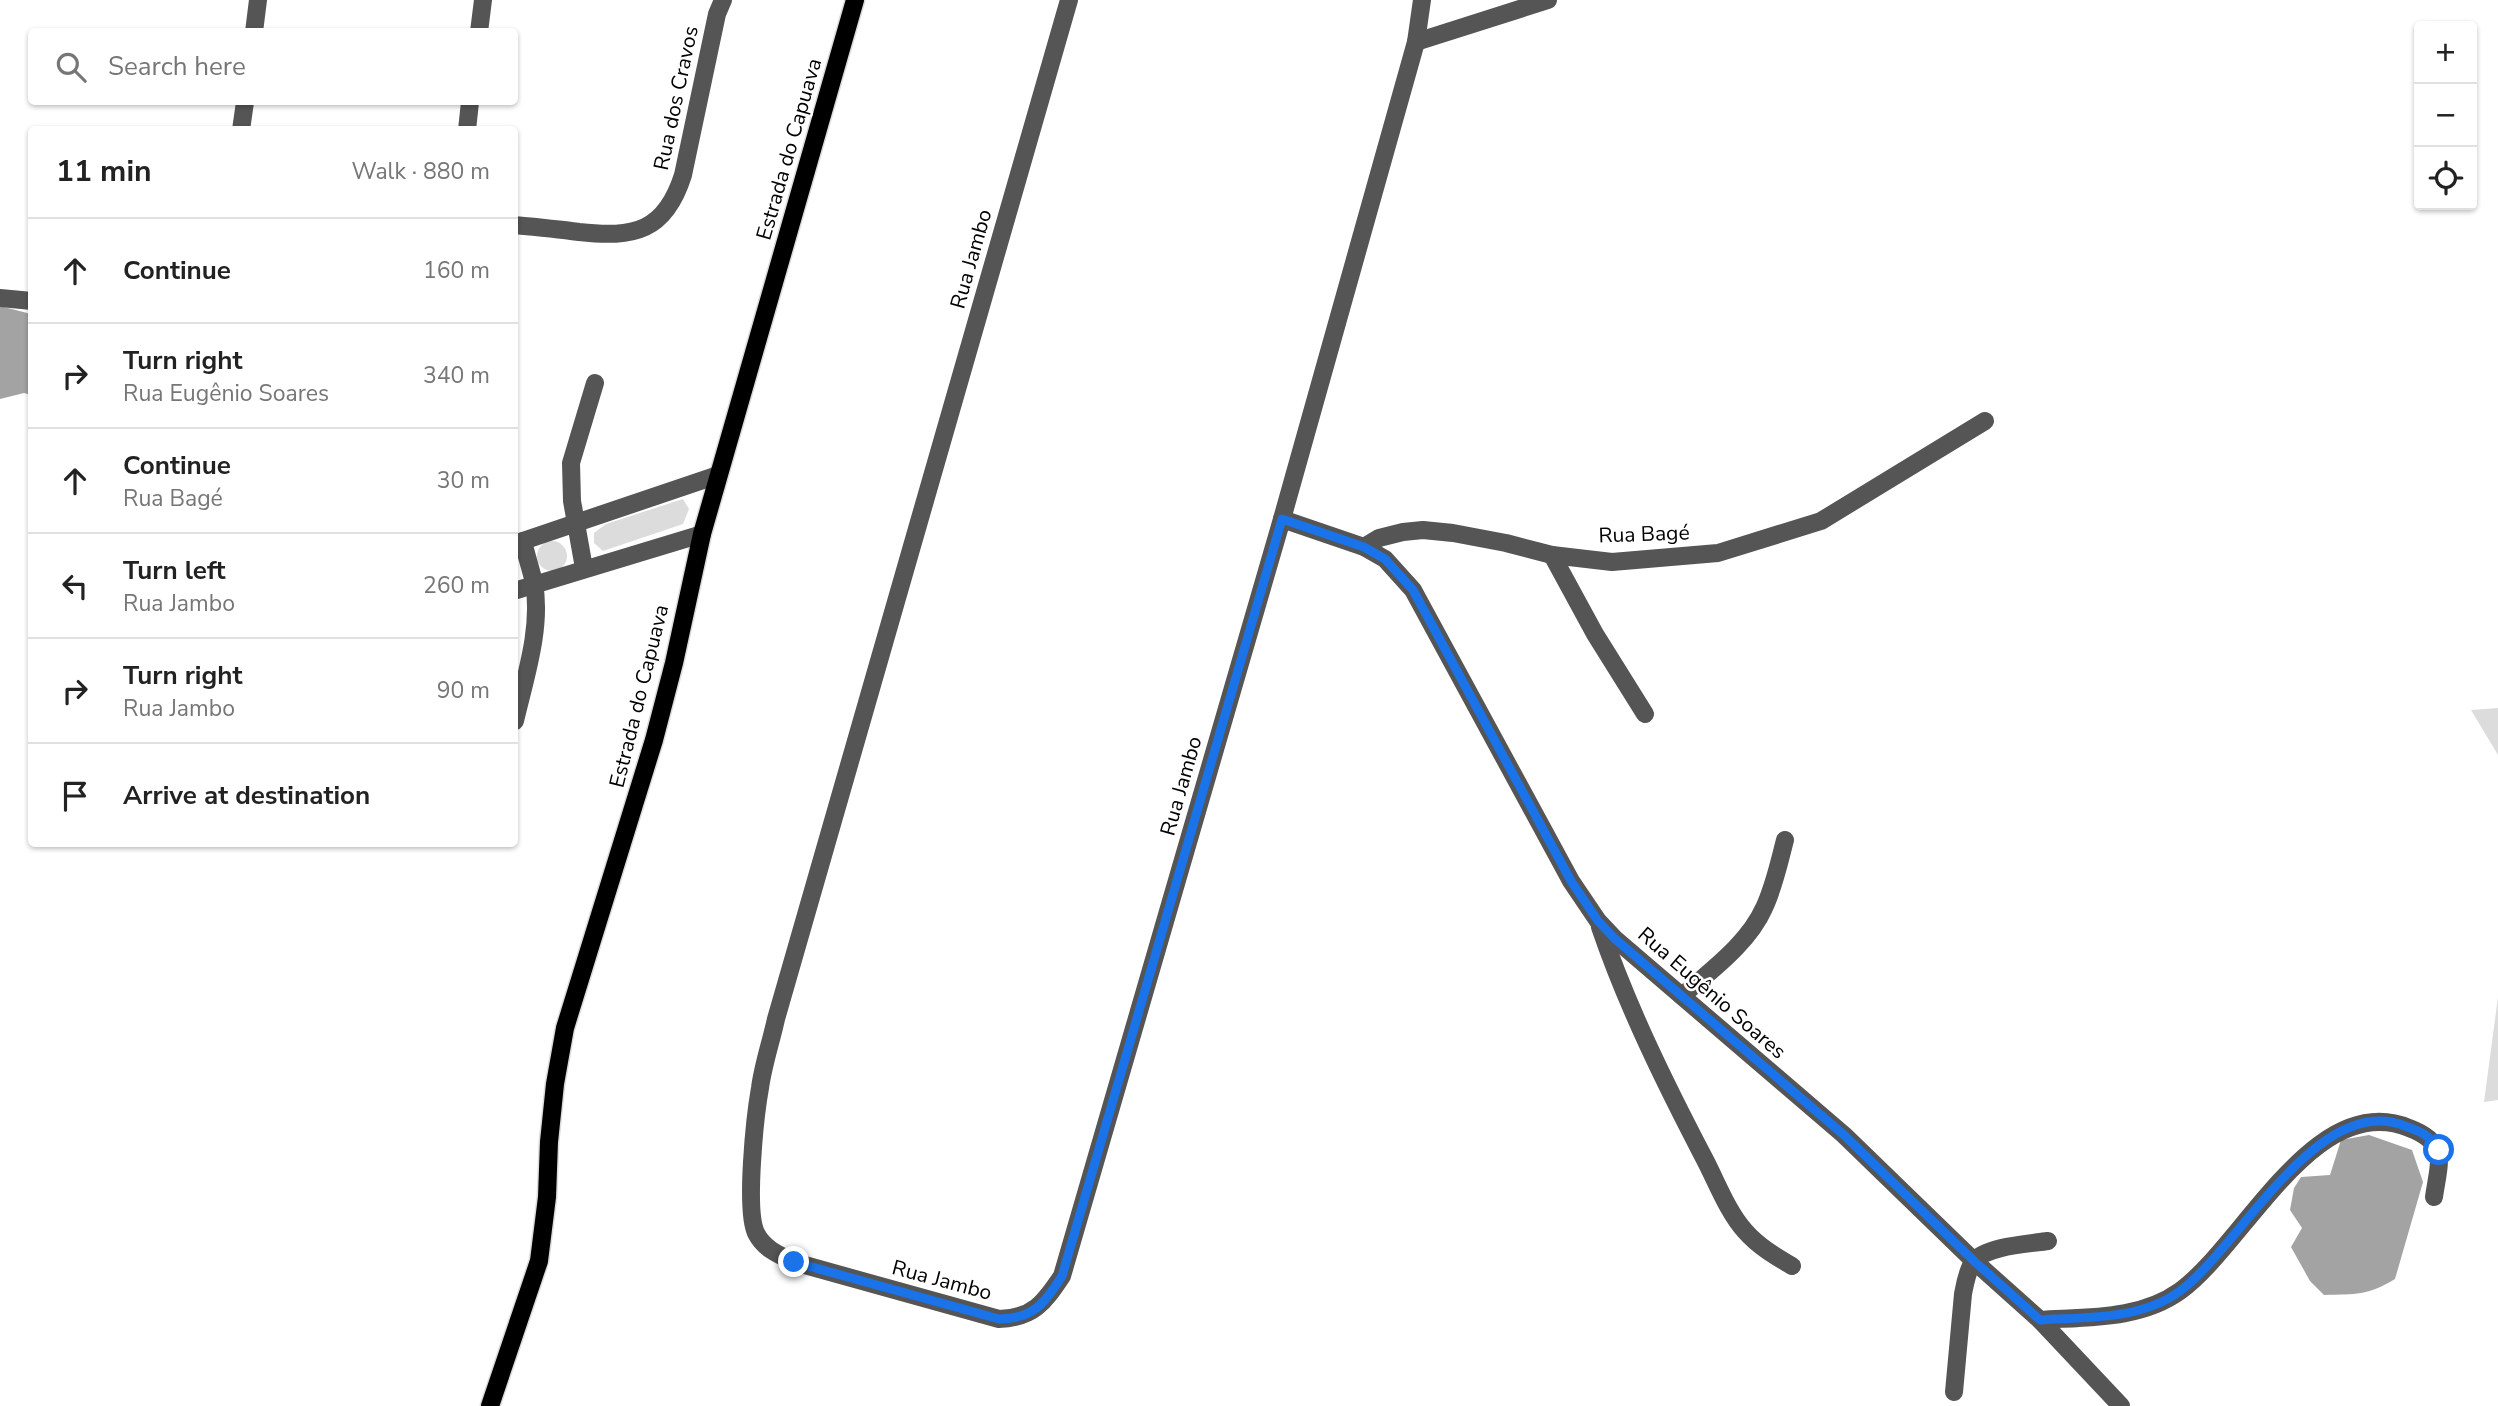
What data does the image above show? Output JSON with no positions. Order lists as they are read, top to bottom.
{
  "streets": {
    "main road": ["Estrada do Capuava"],
    "street": [
      "Rua dos Cravos",
      "Rua Jambo",
      "Rua Bagé",
      "Rua Eugênio Soares"
    ]
  },
  "crossings": [
    ["Rua Bagé", "Rua Eugênio Soares"]
  ],
  "page": {
    "map_buttons": ["+", "−"],
    "search": "Search here",
    "heading": ["11 min", "Walk · 880 m"],
    "list": [
      ["Continue", "160 m"],
      ["Turn right", "Rua Eugênio Soares", "340 m"],
      ["Continue", "Rua Bagé", "30 m"],
      ["Turn left", "Rua Jambo", "260 m"],
      ["Turn right", "Rua Jambo", "90 m"],
      "Arrive at destination"
    ]
  }
}
